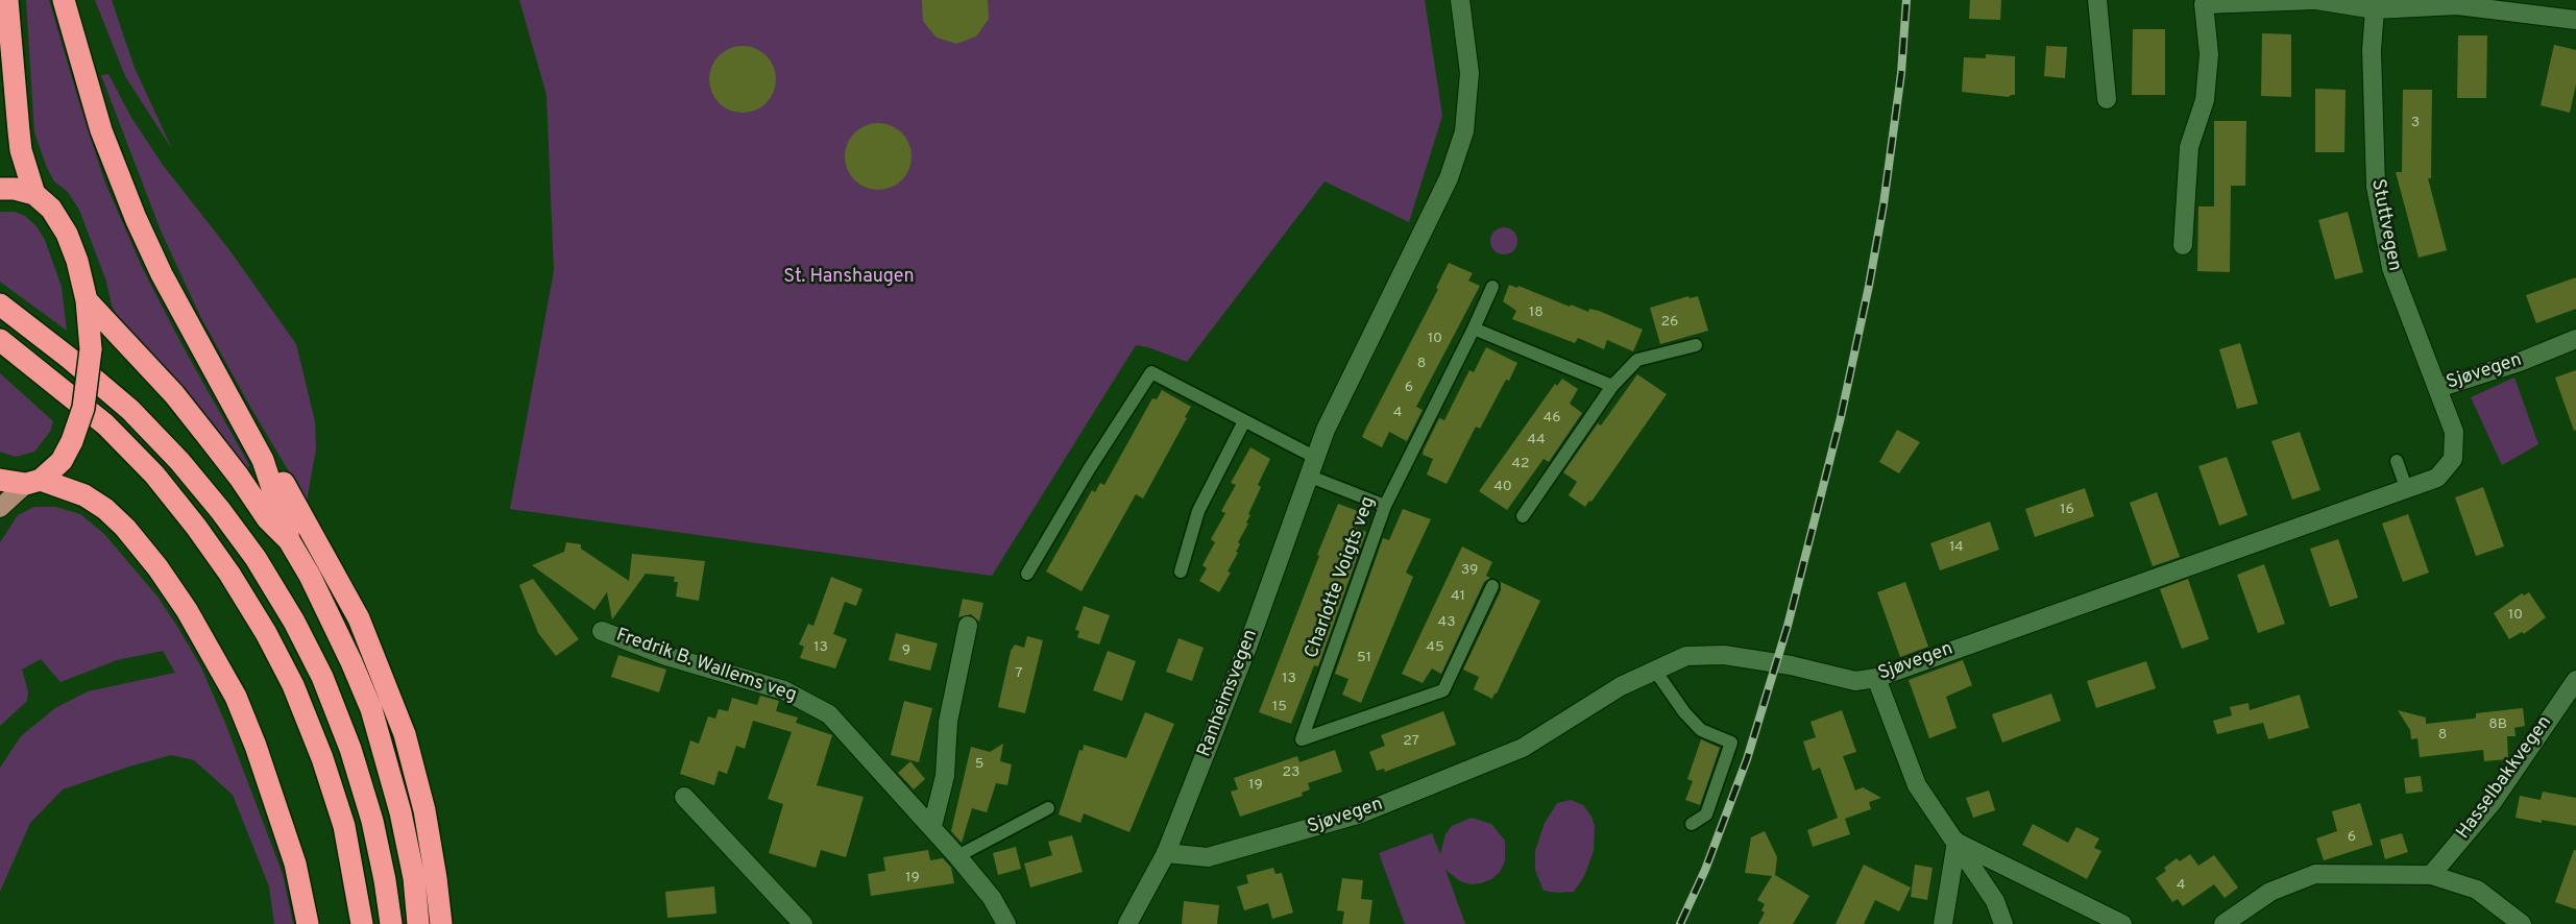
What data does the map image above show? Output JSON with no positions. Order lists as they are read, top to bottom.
{
  "streets": {
    "street": [
      "Stuttvegen",
      "Sjøvegen",
      "Fredrik B. Wallems veg",
      "Ranheimsvegen",
      "Hasselbakkvegen"
    ],
    "lane": ["Charlotte Voigts veg"]
  },
  "crossings": [
    ["Stuttvegen", "Sjøvegen"],
    ["Sjøvegen", "Ranheimsvegen"]
  ],
  "parks": ["St. Hanshaugen"],
  "house_numbers": [
    "3",
    "18",
    "26",
    "10",
    "8",
    "6",
    "4",
    "46",
    "44",
    "42",
    "40",
    "16",
    "14",
    "39",
    "41",
    "10",
    "43",
    "13",
    "45",
    "9",
    "51",
    "7",
    "13",
    "15",
    "8B",
    "8",
    "27",
    "5",
    "23",
    "19",
    "6",
    "19",
    "4"
  ]
}
